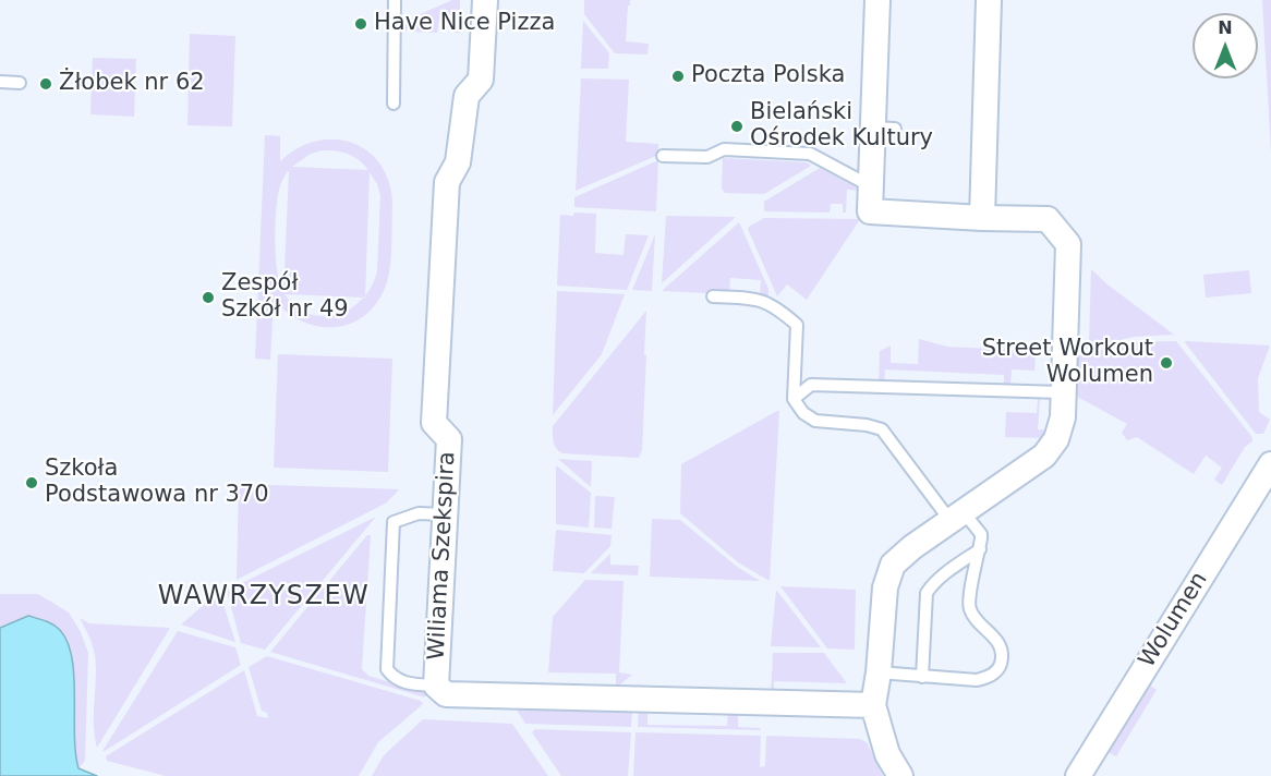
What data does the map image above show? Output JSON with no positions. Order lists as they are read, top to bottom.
{
  "streets": {
    "street": ["Wiliama Szekspira", "Wolumen"]
  },
  "districts": ["WAWRZYSZEW"],
  "places": [
    "Have Nice Pizza",
    "Poczta Polska",
    "Żłobek nr 62",
    "Bielański Ośrodek Kultury",
    "Zespół Szkół nr 49",
    "Street Workout Wolumen",
    "Szkoła Podstawowa nr 370"
  ],
  "north": "top"
}
